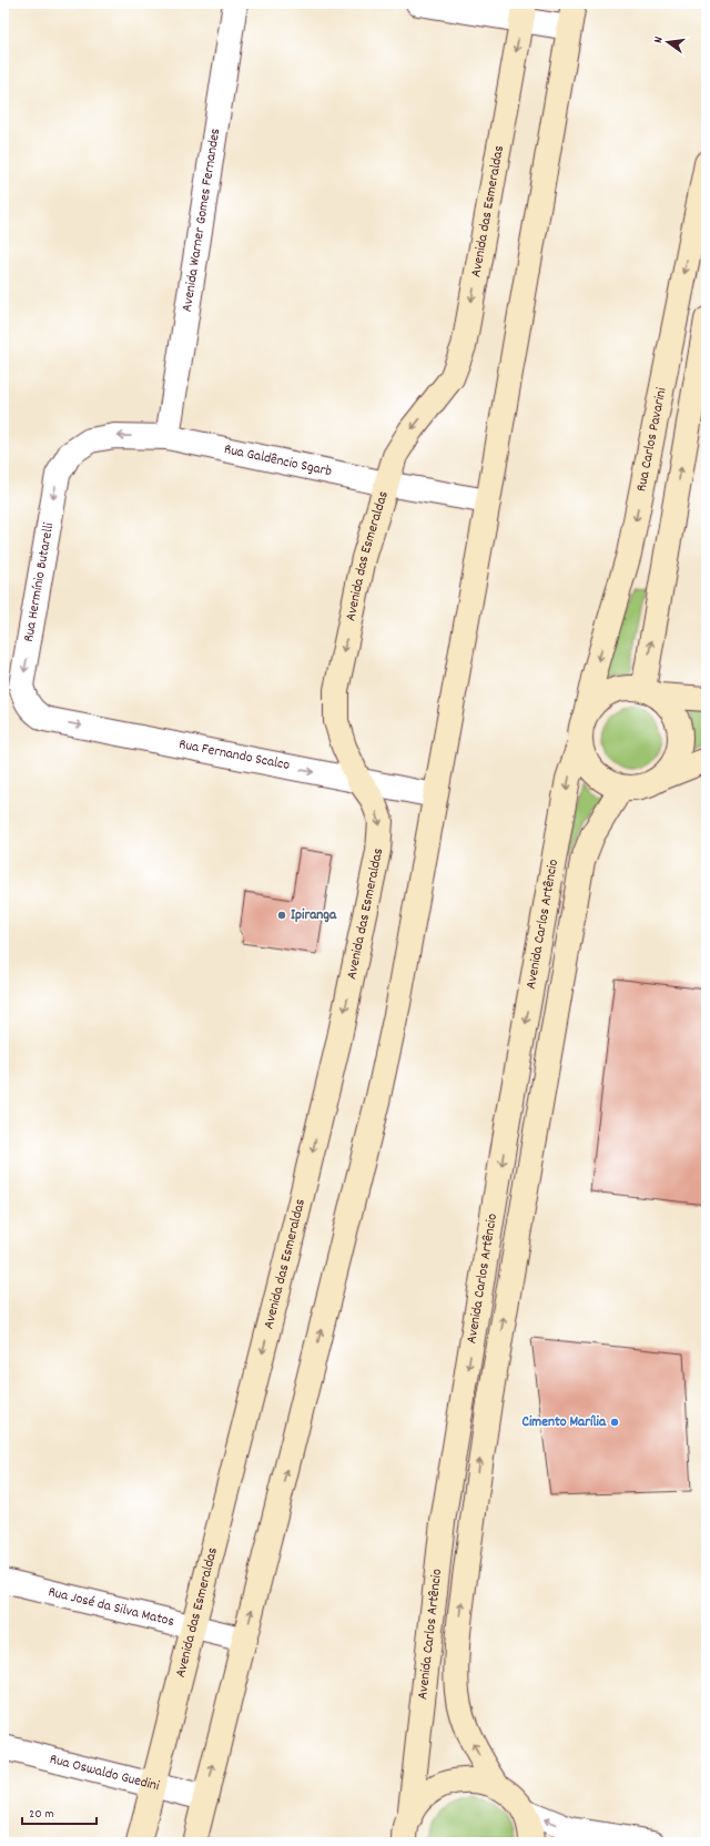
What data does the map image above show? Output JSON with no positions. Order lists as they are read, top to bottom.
{
  "streets": {
    "main road": ["Avenida das Esmeraldas", "Rua Carlos Pavarini", "Avenida Carlos Artêncio"],
    "street": [
      "Avenida Warner Gomes Fernandes",
      "Rua Galdêncio Sgarb",
      "Rua Hermínio Butarelli",
      "Rua Fernando Scalco",
      "Rua José da Silva Matos",
      "Rua Oswaldo Guedini"
    ]
  },
  "crossings": [
    ["Avenida das Esmeraldas", "Rua Galdêncio Sgarb"],
    ["Avenida das Esmeraldas", "Rua Fernando Scalco"],
    ["Avenida das Esmeraldas", "Rua José da Silva Matos"],
    ["Avenida das Esmeraldas", "Rua Oswaldo Guedini"],
    ["Avenida Warner Gomes Fernandes", "Rua Galdêncio Sgarb"],
    ["Rua Carlos Pavarini", "Avenida Carlos Artêncio"],
    ["Rua Galdêncio Sgarb", "Rua Hermínio Butarelli"],
    ["Rua Hermínio Butarelli", "Rua Fernando Scalco"]
  ],
  "one_way": ["Rua Hermínio Butarelli", "Rua Fernando Scalco"],
  "places": ["Ipiranga", "Cimento Marília"],
  "scale_bar": "20 m",
  "north": "left"
}
